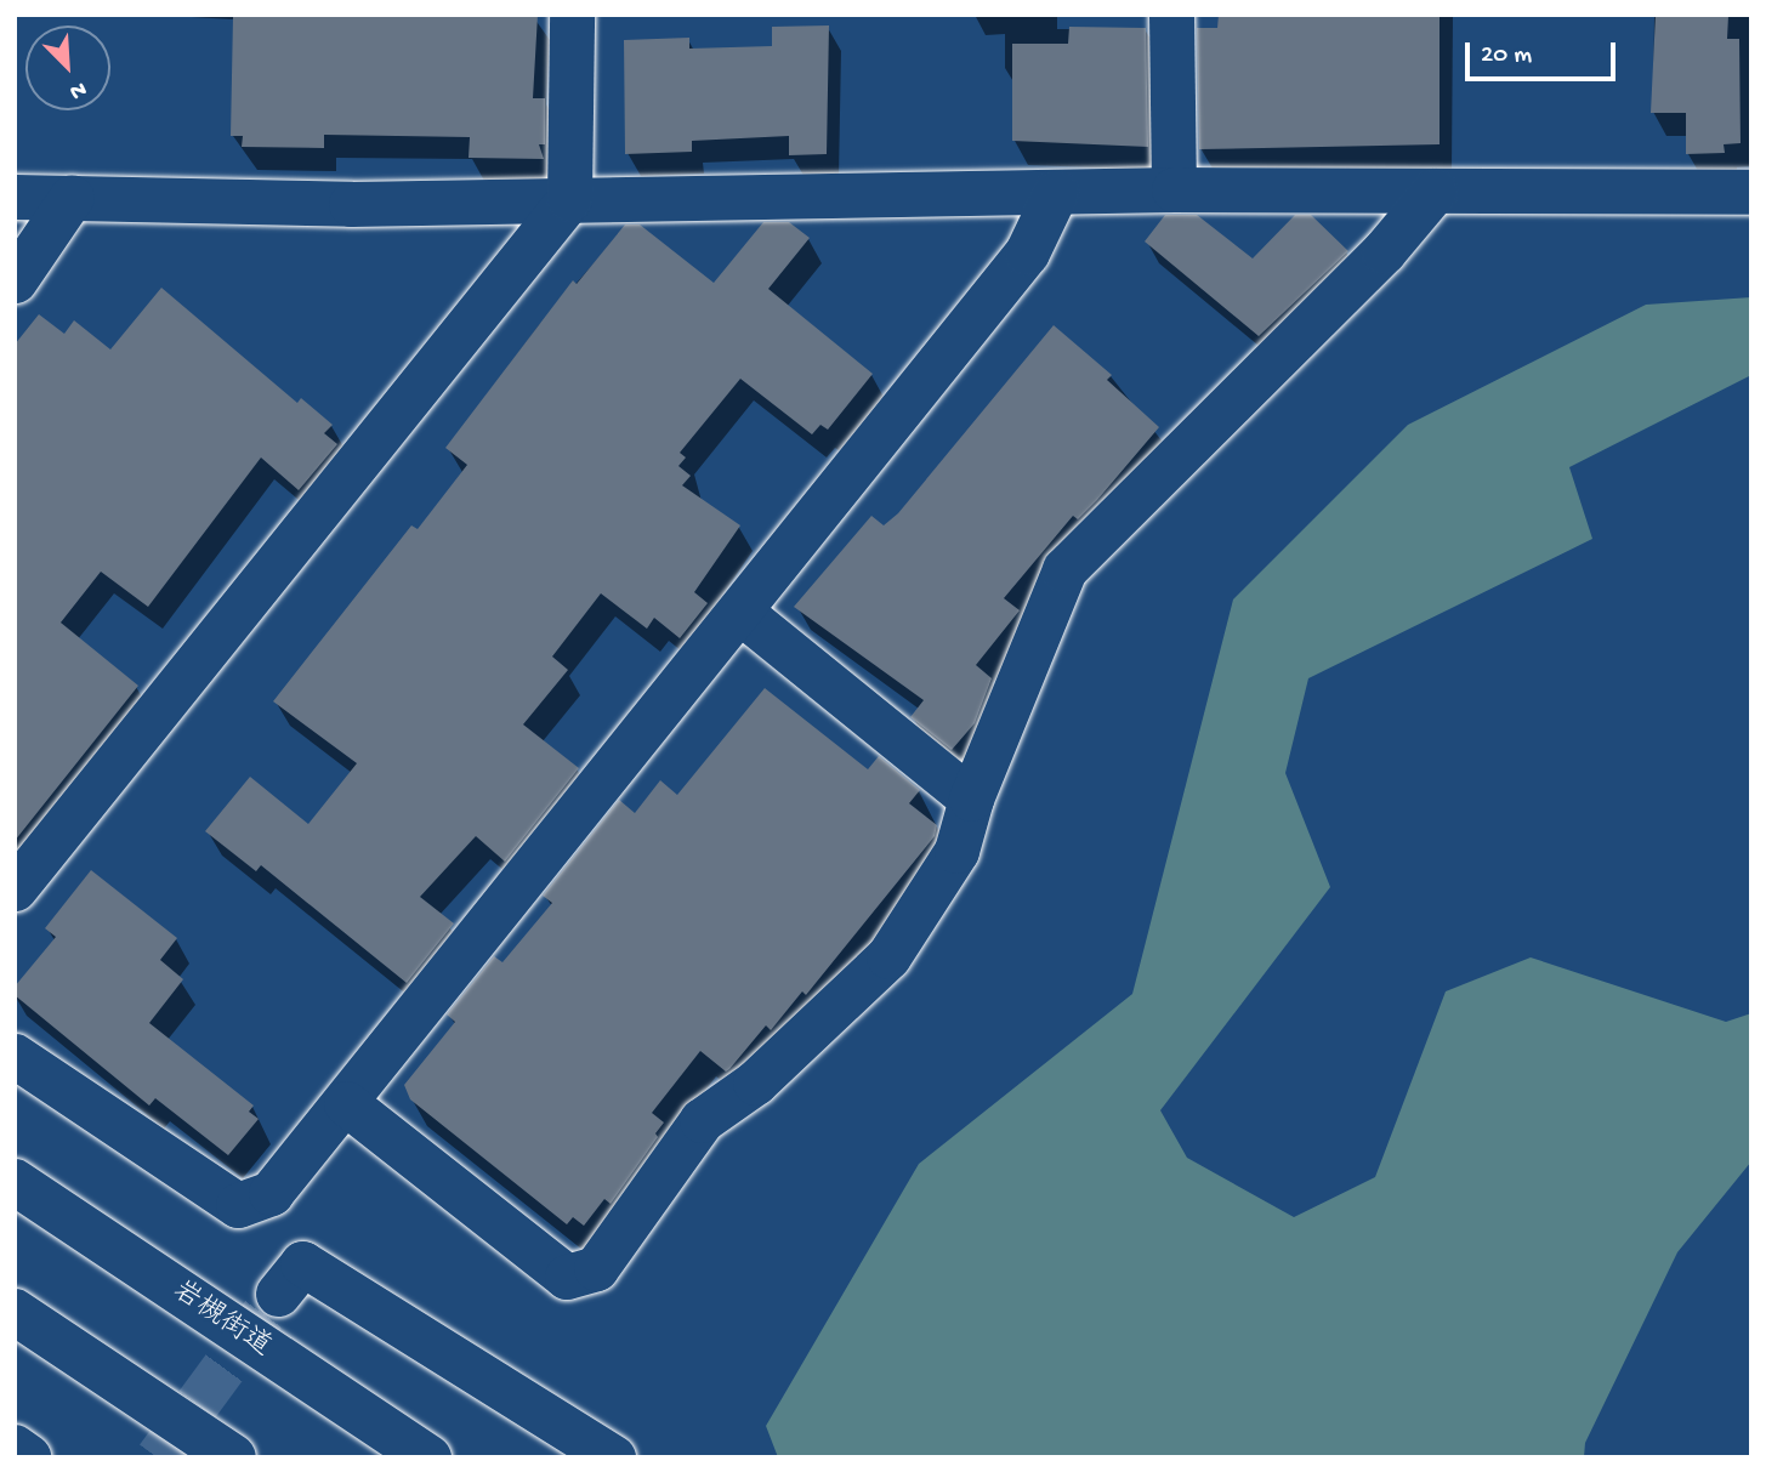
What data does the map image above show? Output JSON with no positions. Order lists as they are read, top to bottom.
{
  "streets": {
    "highway": ["岩槻街道"]
  },
  "scale_bar": "20 m",
  "north": "bottom right"
}
